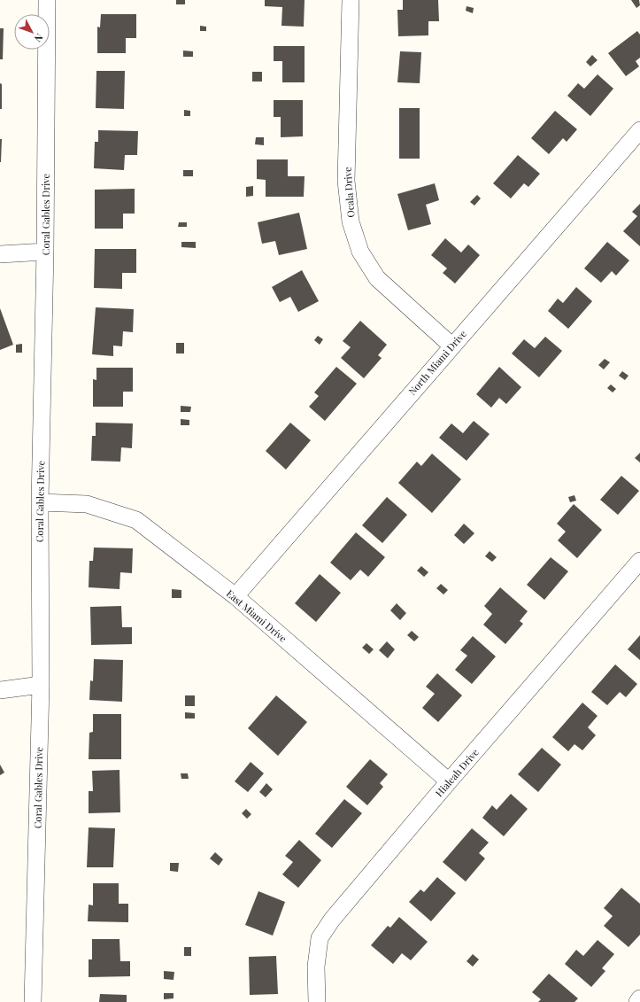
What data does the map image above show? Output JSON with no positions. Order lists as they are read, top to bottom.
{
  "streets": {
    "street": [
      "Ocala Drive",
      "Coral Gables Drive",
      "North Miami Drive",
      "East Miami Drive",
      "Hialeah Drive"
    ]
  },
  "crossings": [
    ["Ocala Drive", "North Miami Drive"],
    ["Coral Gables Drive", "East Miami Drive"],
    ["North Miami Drive", "East Miami Drive"],
    ["East Miami Drive", "Hialeah Drive"]
  ],
  "north": "bottom right"
}
